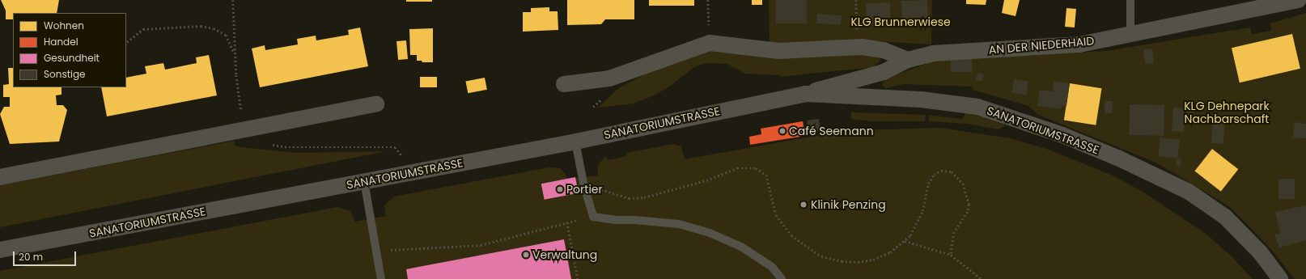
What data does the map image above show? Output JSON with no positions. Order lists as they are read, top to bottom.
{
  "streets": {
    "street": ["AN DER NIEDERHAID", "SANATORIUMSTRASSE"]
  },
  "crossings": [
    ["AN DER NIEDERHAID", "SANATORIUMSTRASSE"]
  ],
  "parks": ["KLG Brunnerwiese", "KLG Dehnepark Nachbarschaft"],
  "places": [
    "Café Seemann",
    "Portier",
    "Klinik Penzing",
    "Verwaltung"
  ],
  "legend": [
    "Wohnen",
    "Handel",
    "Gesundheit",
    "Sonstige"
  ],
  "scale_bar": "20 m"
}
